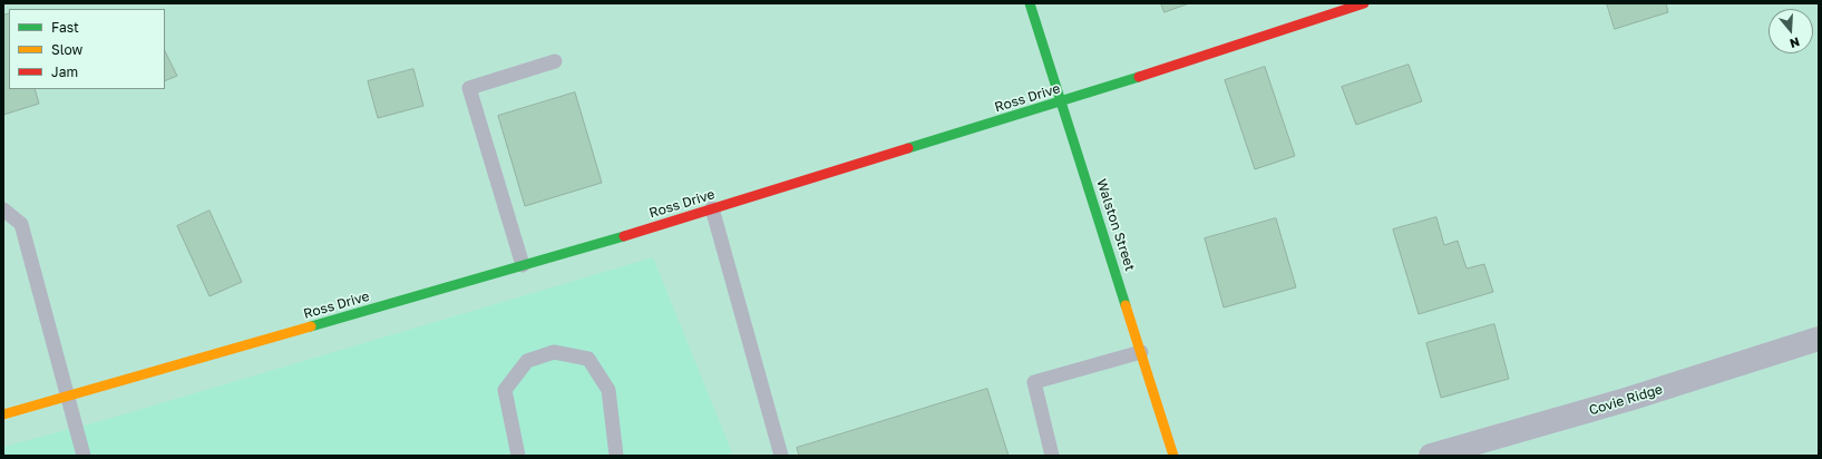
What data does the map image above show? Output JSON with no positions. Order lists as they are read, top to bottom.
{
  "streets": {
    "street": ["Ross Drive", "Walston Street", "Covie Ridge"]
  },
  "crossings": [
    ["Ross Drive", "Walston Street"]
  ],
  "legend": ["Fast", "Slow", "Jam"],
  "north": "bottom"
}
